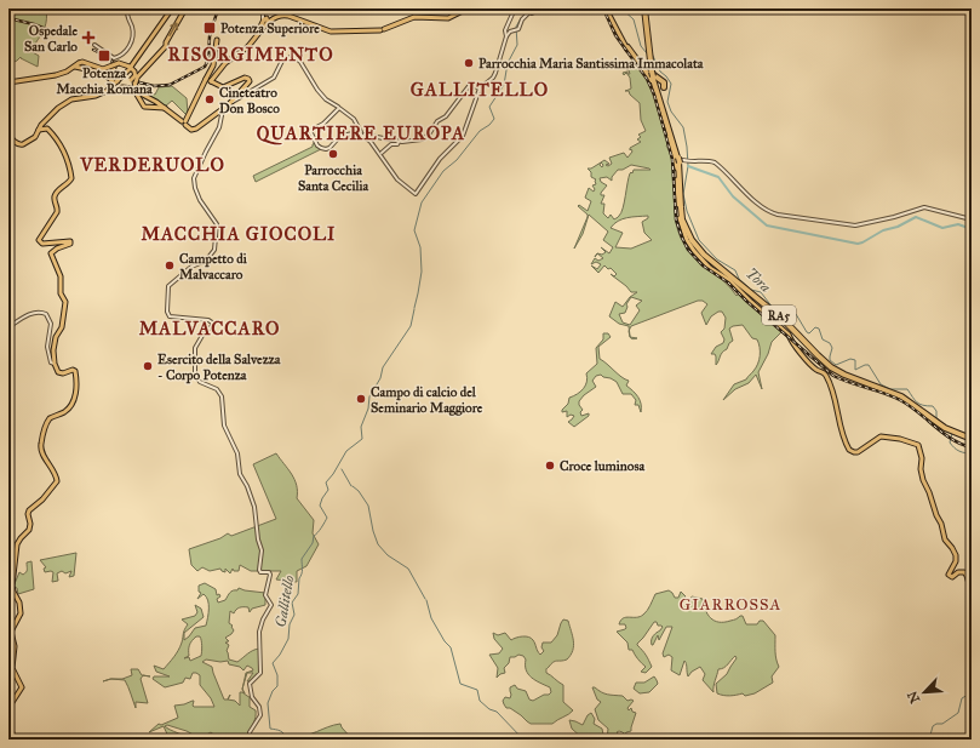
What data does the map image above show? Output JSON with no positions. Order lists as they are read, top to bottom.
{
  "streets": {
    "highway": ["RA5"]
  },
  "districts": [
    "RISORGIMENTO",
    "GALLITELLO",
    "QUARTIERE EUROPA",
    "VERDERUOLO",
    "MACCHIA GIOCOLI",
    "MALVACCARO",
    "GIARROSSA"
  ],
  "water": ["Tora", "Gallitello"],
  "places": {
    "transit": ["Potenza Superiore", "Potenza Macchia Romana"],
    "health": ["Ospedale San Carlo"],
    "other": [
      "Parrocchia Maria Santissima Immacolata",
      "Cineteatro Don Bosco",
      "Parrocchia Santa Cecilia",
      "Campetto di Malvaccaro",
      "Esercito della Salvezza - Corpo Potenza",
      "Campo di calcio del Seminario Maggiore",
      "Croce luminosa"
    ]
  },
  "north": "bottom left"
}
